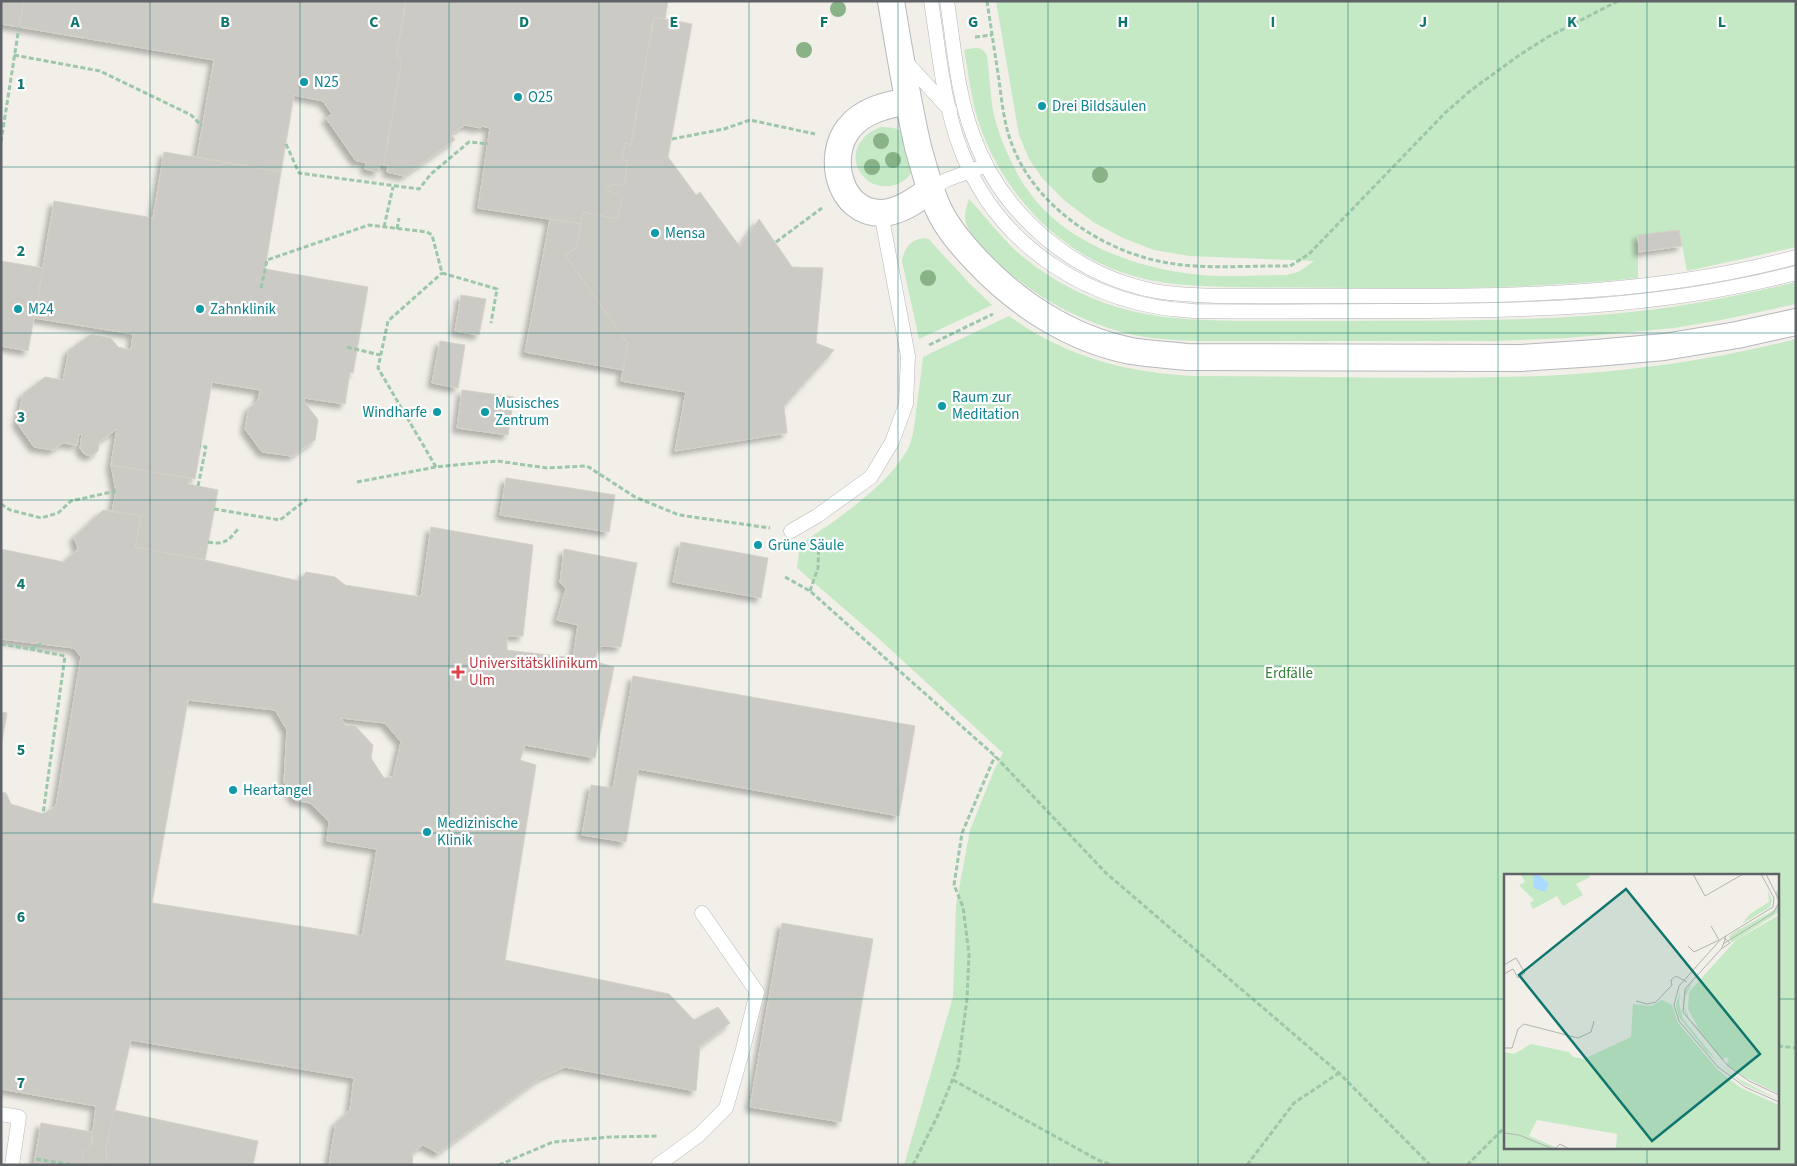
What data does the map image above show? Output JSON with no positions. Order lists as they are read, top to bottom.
{
  "parks": ["Erdfälle"],
  "places": {
    "other": [
      "N25",
      "O25",
      "Drei Bildsäulen",
      "Mensa",
      "M24",
      "Zahnklinik",
      "Raum zur Meditation",
      "Windharfe",
      "Musisches Zentrum",
      "Grüne Säule",
      "Heartangel",
      "Medizinische Klinik"
    ],
    "health": ["Universitätsklinikum Ulm"]
  },
  "grid": {
    "columns": [
      "A",
      "B",
      "C",
      "D",
      "E",
      "F",
      "G",
      "H",
      "I",
      "J",
      "K",
      "L"
    ],
    "rows": [
      "1",
      "2",
      "3",
      "4",
      "5",
      "6",
      "7"
    ]
  }
}
